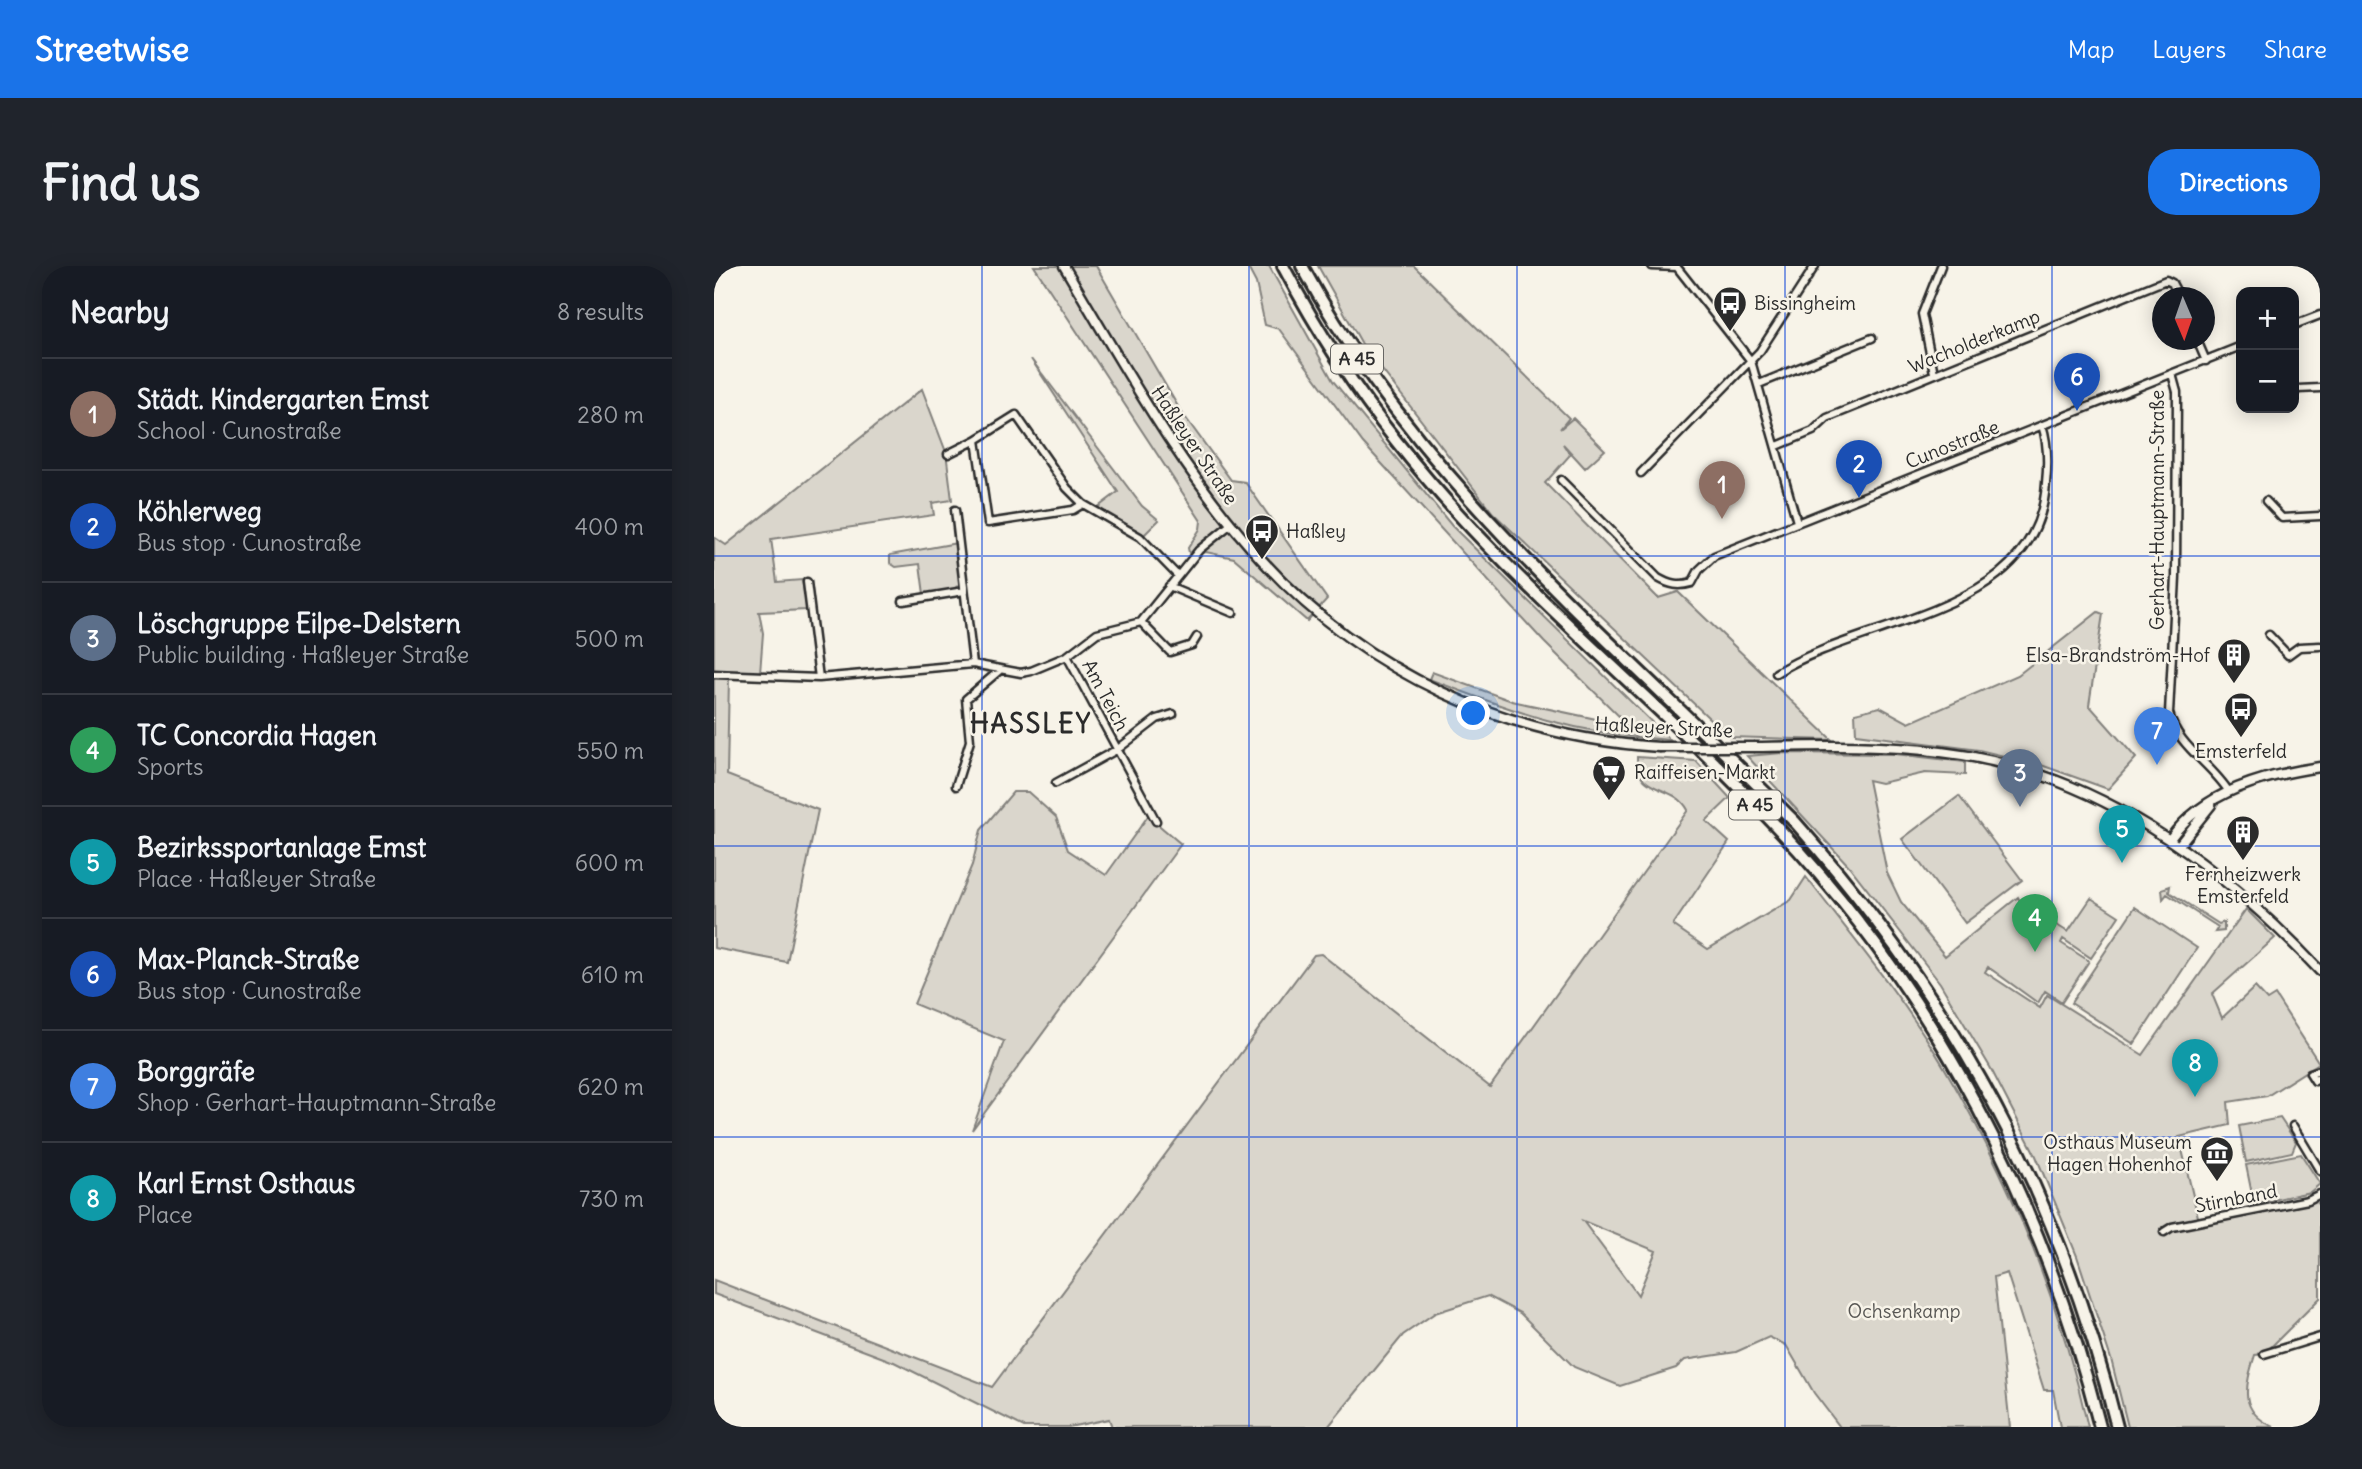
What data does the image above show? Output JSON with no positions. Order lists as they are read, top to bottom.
{
  "streets": {
    "highway": ["A 45"],
    "main road": ["Haßleyer Straße"],
    "street": [
      "Wacholderkamp",
      "Cunostraße",
      "Gerhart-Hauptmann-Straße",
      "Am Teich",
      "Stirnband"
    ]
  },
  "crossings": [
    ["Cunostraße", "Gerhart-Hauptmann-Straße"]
  ],
  "districts": ["HASSLEY"],
  "parks": ["Ochsenkamp"],
  "places": {
    "bus stop": ["Bissingheim", "Haßley", "Emsterfeld"],
    "building": ["Elsa-Brandström-Hof", "Fernheizwerk Emsterfeld"],
    "supermarket": ["Raiffeisen-Markt"],
    "museum": ["Osthaus Museum Hagen Hohenhof"]
  },
  "north": "bottom",
  "page": {
    "header": "Streetwise",
    "nav": ["Map", "Layers", "Share"],
    "buttons": "Directions",
    "title": "Find us",
    "heading": ["Nearby", "8 results"],
    "map_buttons": ["+", "−"],
    "pins": [
      "6",
      "2",
      "1",
      "7",
      "3",
      "5",
      "4",
      "8"
    ],
    "list": [
      {
        "mark": "1",
        "name": "Städt. Kindergarten Emst",
        "note": "School · Cunostraße",
        "value": "280 m"
      },
      {
        "mark": "2",
        "name": "Köhlerweg",
        "note": "Bus stop · Cunostraße",
        "value": "400 m"
      },
      {
        "mark": "3",
        "name": "Löschgruppe Eilpe-Delstern",
        "note": "Public building · Haßleyer Straße",
        "value": "500 m"
      },
      {
        "mark": "4",
        "name": "TC Concordia Hagen",
        "note": "Sports",
        "value": "550 m"
      },
      {
        "mark": "5",
        "name": "Bezirkssportanlage Emst",
        "note": "Place · Haßleyer Straße",
        "value": "600 m"
      },
      {
        "mark": "6",
        "name": "Max-Planck-Straße",
        "note": "Bus stop · Cunostraße",
        "value": "610 m"
      },
      {
        "mark": "7",
        "name": "Borggräfe",
        "note": "Shop · Gerhart-Hauptmann-Straße",
        "value": "620 m"
      },
      {
        "mark": "8",
        "name": "Karl Ernst Osthaus",
        "note": "Place",
        "value": "730 m"
      }
    ]
  }
}
